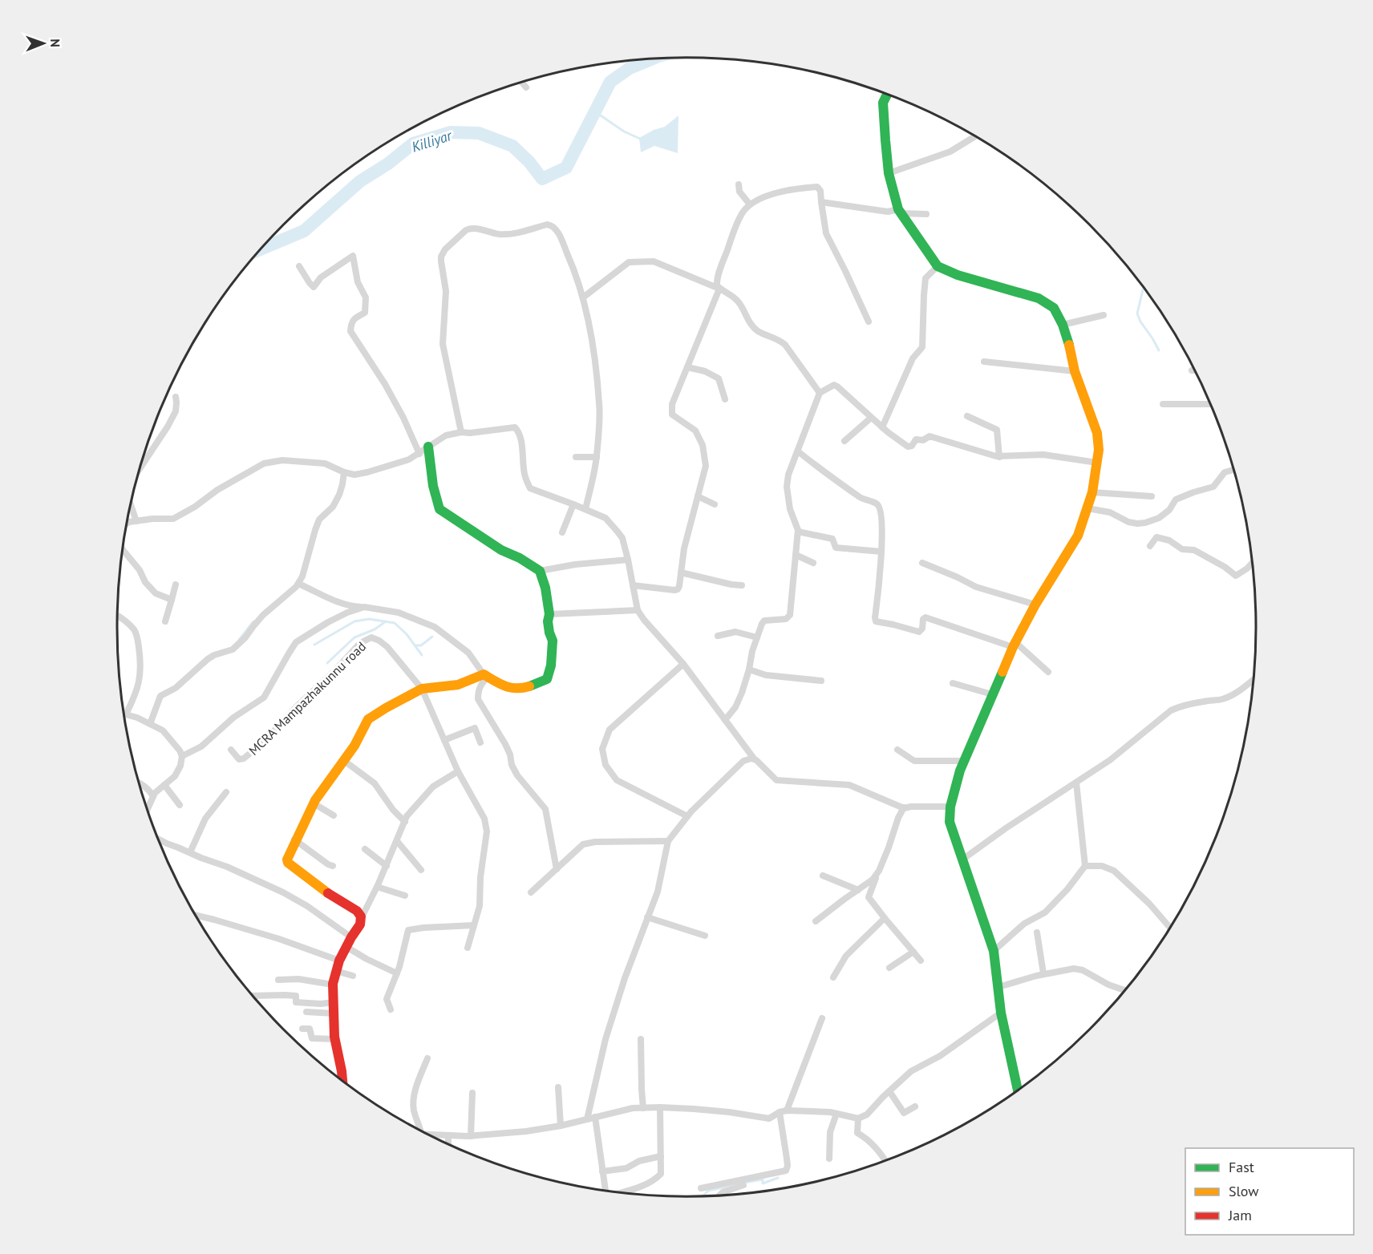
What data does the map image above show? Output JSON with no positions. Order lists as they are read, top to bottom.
{
  "streets": {
    "street": ["MCRA Mampazhakunnu road"]
  },
  "water": ["Killiyar"],
  "legend": ["Fast", "Slow", "Jam"],
  "north": "right"
}
